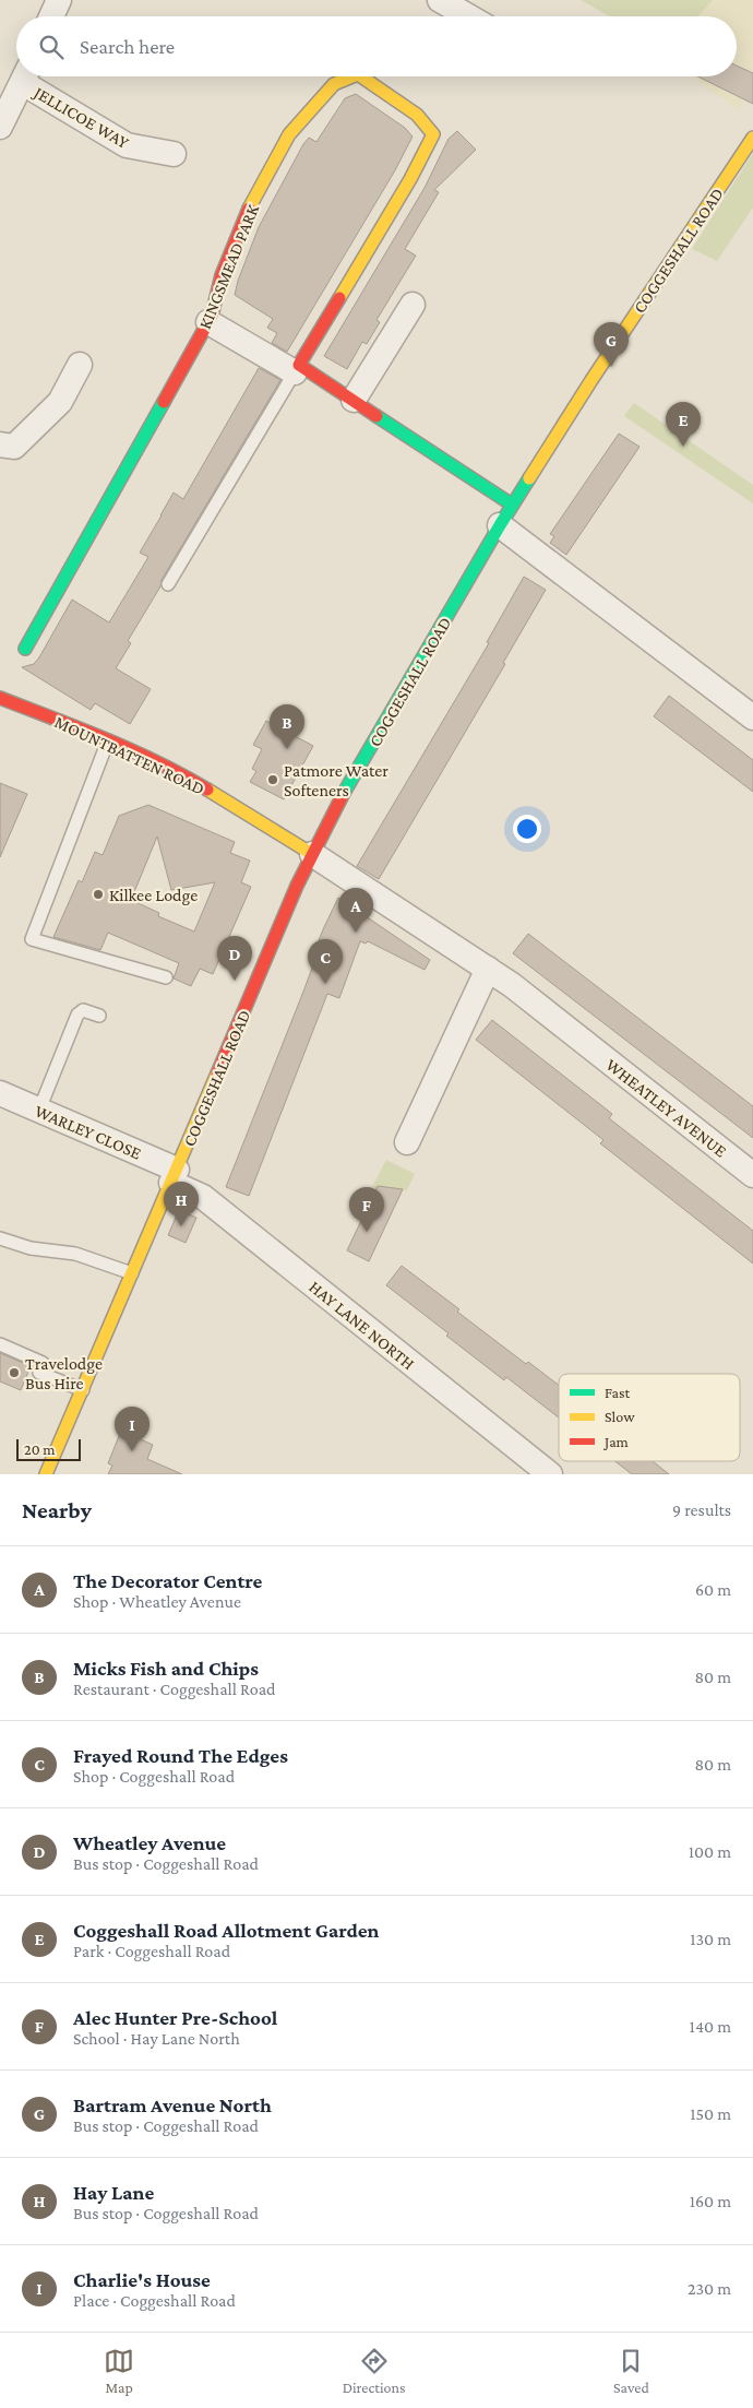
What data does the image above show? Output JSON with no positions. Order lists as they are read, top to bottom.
{
  "streets": {
    "street": [
      "JELLICOE WAY",
      "COGGESHALL ROAD",
      "KINGSMEAD PARK",
      "MOUNTBATTEN ROAD",
      "WHEATLEY AVENUE",
      "WARLEY CLOSE",
      "HAY LANE NORTH"
    ]
  },
  "crossings": [
    ["COGGESHALL ROAD", "MOUNTBATTEN ROAD"],
    ["COGGESHALL ROAD", "WHEATLEY AVENUE"],
    ["COGGESHALL ROAD", "WARLEY CLOSE"],
    ["COGGESHALL ROAD", "HAY LANE NORTH"],
    ["MOUNTBATTEN ROAD", "WHEATLEY AVENUE"],
    ["WARLEY CLOSE", "HAY LANE NORTH"]
  ],
  "places": ["Patmore Water Softeners", "Kilkee Lodge", "Travelodge Bus Hire"],
  "legend": ["Fast", "Slow", "Jam"],
  "scale_bar": "20 m",
  "page": {
    "search": "Search here",
    "pins": [
      "G",
      "E",
      "B",
      "A",
      "D",
      "C",
      "H",
      "F",
      "I"
    ],
    "scale": "20 m",
    "heading": ["Nearby", "9 results"],
    "list": [
      {
        "mark": "A",
        "name": "The Decorator Centre",
        "note": "Shop · Wheatley Avenue",
        "value": "60 m"
      },
      {
        "mark": "B",
        "name": "Micks Fish and Chips",
        "note": "Restaurant · Coggeshall Road",
        "value": "80 m"
      },
      {
        "mark": "C",
        "name": "Frayed Round The Edges",
        "note": "Shop · Coggeshall Road",
        "value": "80 m"
      },
      {
        "mark": "D",
        "name": "Wheatley Avenue",
        "note": "Bus stop · Coggeshall Road",
        "value": "100 m"
      },
      {
        "mark": "E",
        "name": "Coggeshall Road Allotment Garden",
        "note": "Park · Coggeshall Road",
        "value": "130 m"
      },
      {
        "mark": "F",
        "name": "Alec Hunter Pre-School",
        "note": "School · Hay Lane North",
        "value": "140 m"
      },
      {
        "mark": "G",
        "name": "Bartram Avenue North",
        "note": "Bus stop · Coggeshall Road",
        "value": "150 m"
      },
      {
        "mark": "H",
        "name": "Hay Lane",
        "note": "Bus stop · Coggeshall Road",
        "value": "160 m"
      },
      {
        "mark": "I",
        "name": "Charlie's House",
        "note": "Place · Coggeshall Road",
        "value": "230 m"
      }
    ],
    "nav": ["Map", "Directions", "Saved"]
  }
}
